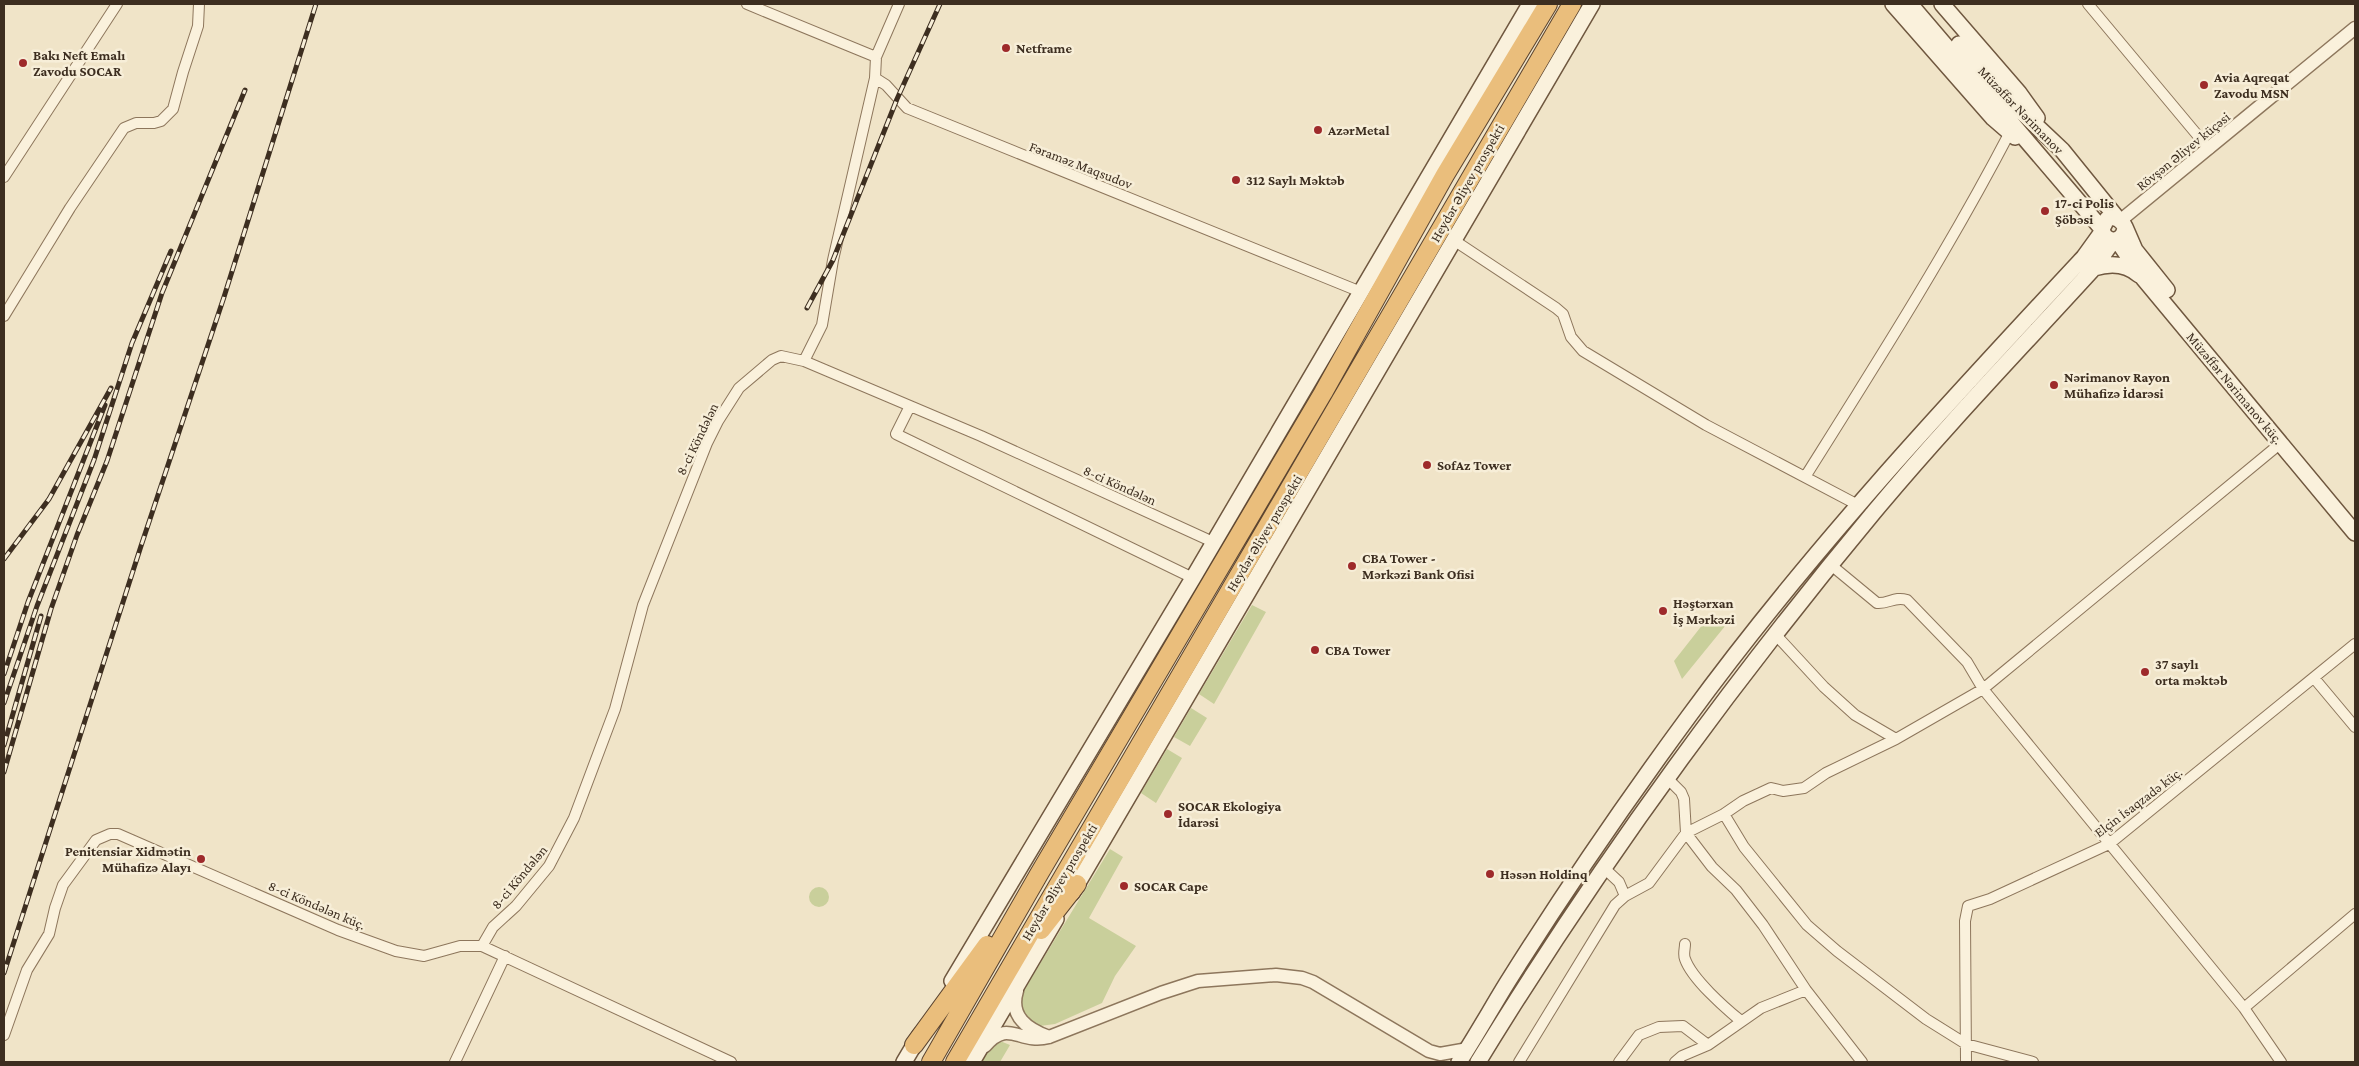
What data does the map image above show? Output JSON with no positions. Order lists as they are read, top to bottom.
{
  "streets": {
    "highway": ["Heydər Əliyev prospekti"],
    "main road": ["Müzəffər Nərimanov", "Müzəffər Nərimanov küç."],
    "street": [
      "Rövşən Əliyev küçəsi",
      "Fəraməz Maqsudov",
      "8-ci Köndələn",
      "Elçin İsaqzadə küç.",
      "8-ci Köndələn küç."
    ]
  },
  "crossings": [
    ["Müzəffər Nərimanov", "Rövşən Əliyev küçəsi"],
    ["Müzəffər Nərimanov", "Müzəffər Nərimanov küç."],
    ["Rövşən Əliyev küçəsi", "Müzəffər Nərimanov küç."],
    ["8-ci Köndələn", "8-ci Köndələn küç."]
  ],
  "places": [
    "Netframe",
    "Bakı Neft Emalı Zavodu SOCAR",
    "Avia Aqreqat Zavodu MSN",
    "AzərMetal",
    "312 Saylı Məktəb",
    "17-ci Polis Şöbəsi",
    "Nərimanov Rayon Mühafizə İdarəsi",
    "SofAz Tower",
    "CBA Tower - Mərkəzi Bank Ofisi",
    "Həştərxan İş Mərkəzi",
    "CBA Tower",
    "37 saylı orta məktəb",
    "SOCAR Ekologiya İdarəsi",
    "Penitensiar Xidmətin Mühafizə Alayı",
    "Həsən Holdinq",
    "SOCAR Cape"
  ]
}
